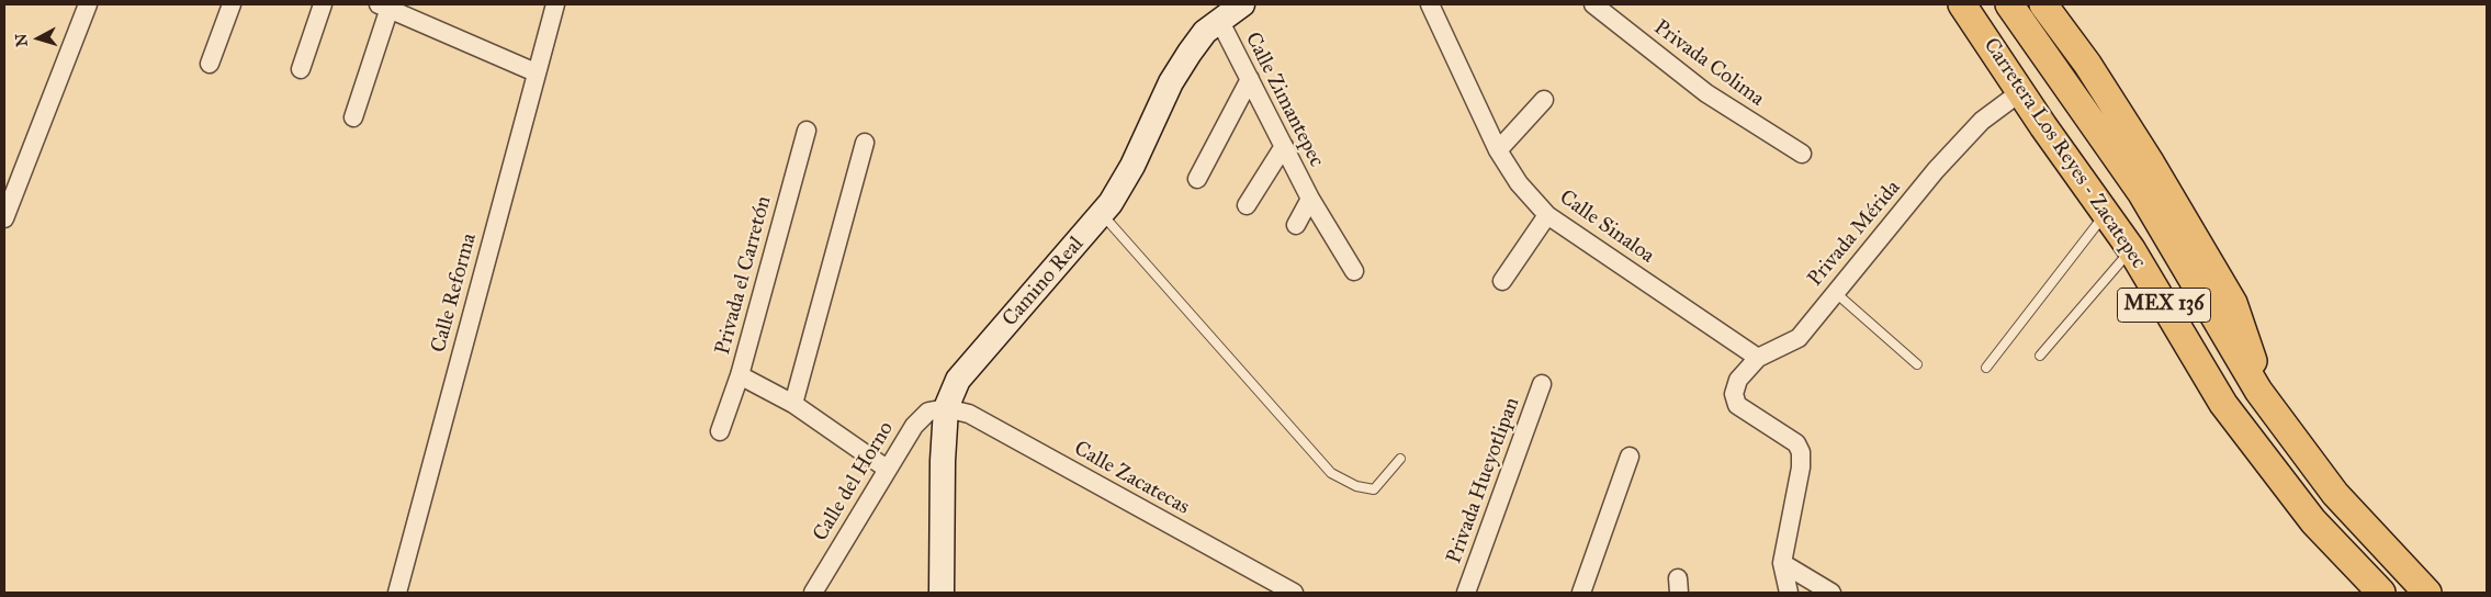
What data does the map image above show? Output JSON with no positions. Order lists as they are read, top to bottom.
{
  "streets": {
    "main road": ["Carretera Los Reyes - Zacatepec", "Camino Real", "MEX 136"],
    "street": [
      "Privada Colima",
      "Calle Zimantepec",
      "Calle Sinaloa",
      "Privada Mérida",
      "Privada el Carretón",
      "Calle Reforma",
      "Calle Zacatecas",
      "Privada Hueyotlipan",
      "Calle del Horno"
    ]
  },
  "crossings": [
    ["Calle Zimantepec", "Camino Real"],
    ["Carretera Los Reyes - Zacatepec", "Privada Mérida"],
    ["Calle Sinaloa", "Privada Mérida"],
    ["Camino Real", "Calle Zacatecas"],
    ["Camino Real", "Calle del Horno"],
    ["Calle Zacatecas", "Calle del Horno"]
  ],
  "north": "left"
}
